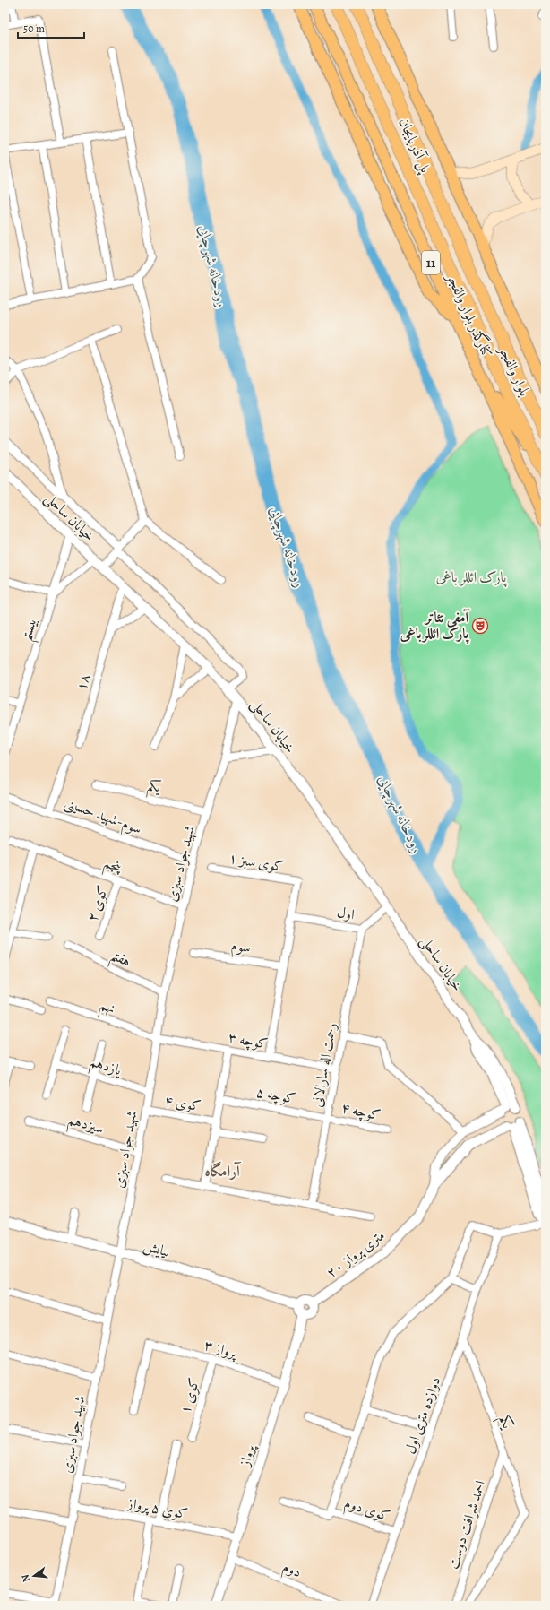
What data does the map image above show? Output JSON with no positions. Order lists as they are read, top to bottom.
{
  "streets": {
    "highway": ["پل آذربایجان", "بلوار والفجر"],
    "main road": ["11", "کنارگذر بلوار والفجر"],
    "street": [
      "خیابان ساحلی",
      "بیستم",
      "۱۸",
      "یکم",
      "سوم-شهید حسینی",
      "کوی سبز ۱",
      "شهید جواد سبزی",
      "پنجم",
      "کوی ۲",
      "اول",
      "سوم",
      "هفتم",
      "نهم",
      "کوچه ۳",
      "رحمت اله سارالانی",
      "یازدهم",
      "کوچه ۵",
      "کوی ۴",
      "کوچه ۴",
      "سیزدهم",
      "نیایش",
      "۲۰ متری پرواز",
      "پرواز ۳",
      "کوی ۱",
      "دوازده متری اول",
      "پرواز",
      "کوی ۵ پرواز",
      "کوی دوم",
      "احمد شرافت دوست",
      "دوم"
    ]
  },
  "crossings": [
    ["پل آذربایجان", "بلوار والفجر"],
    ["خیابان ساحلی", "بیستم"],
    ["خیابان ساحلی", "۱۸"],
    ["خیابان ساحلی", "شهید جواد سبزی"],
    ["خیابان ساحلی", "اول"],
    ["خیابان ساحلی", "۲۰ متری پرواز"],
    ["یکم", "شهید جواد سبزی"],
    ["یکم", "دوازده متری اول"],
    ["یکم", "احمد شرافت دوست"],
    ["سوم-شهید حسینی", "شهید جواد سبزی"],
    ["کوی سبز ۱", "اول"],
    ["شهید جواد سبزی", "پنجم"],
    ["شهید جواد سبزی", "هفتم"],
    ["شهید جواد سبزی", "نهم"],
    ["شهید جواد سبزی", "کوچه ۳"],
    ["شهید جواد سبزی", "یازدهم"],
    ["شهید جواد سبزی", "کوی ۴"],
    ["شهید جواد سبزی", "سیزدهم"],
    ["شهید جواد سبزی", "نیایش"],
    ["شهید جواد سبزی", "کوی ۵ پرواز"],
    ["پنجم", "کوی ۲"],
    ["اول", "رحمت اله سارالانی"],
    ["نهم", "کوچه ۳"],
    ["کوچه ۳", "رحمت اله سارالانی"],
    ["رحمت اله سارالانی", "کوچه ۵"],
    ["رحمت اله سارالانی", "کوچه ۴"],
    ["کوچه ۵", "کوچه ۴"],
    ["نیایش", "۲۰ متری پرواز"],
    ["نیایش", "پرواز"],
    ["۲۰ متری پرواز", "پرواز"],
    ["پرواز ۳", "کوی ۱"],
    ["پرواز ۳", "پرواز"],
    ["دوازده متری اول", "کوی دوم"],
    ["پرواز", "کوی ۵ پرواز"],
    ["پرواز", "دوم"]
  ],
  "districts": ["آرامگاه"],
  "water": ["رودخانه شهرچایی"],
  "parks": ["پارک ائللر باغی"],
  "places": {
    "theatre": ["آمفی تئاتر پارک ائللرباغی"]
  },
  "scale_bar": "50 m",
  "north": "left"
}
